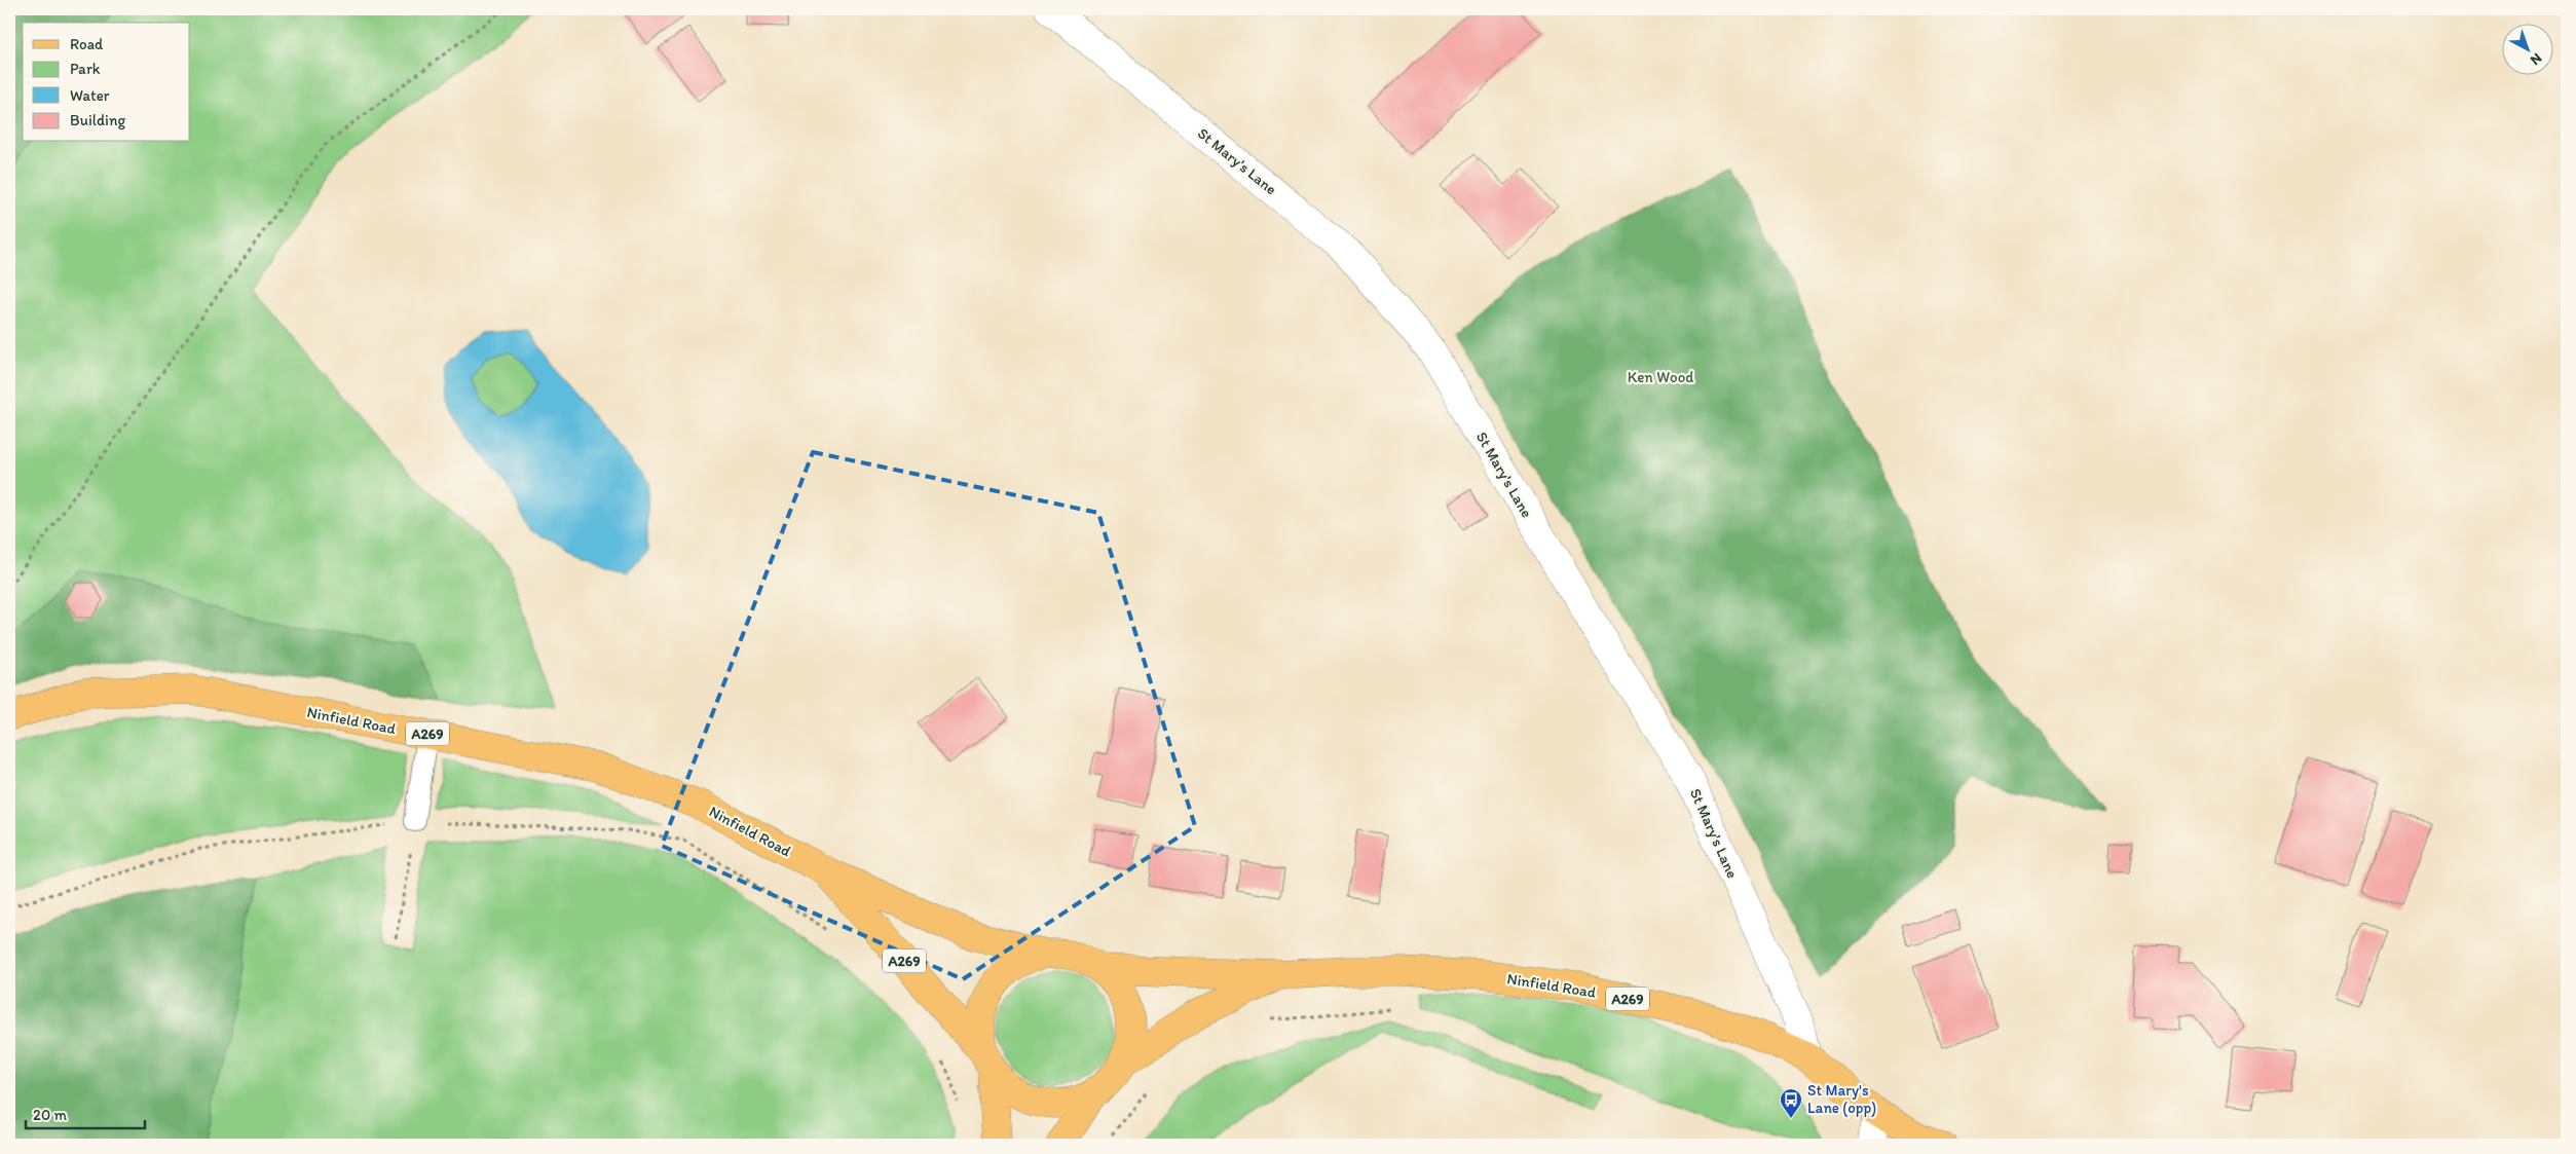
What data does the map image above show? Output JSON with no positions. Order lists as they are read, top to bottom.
{
  "streets": {
    "main road": ["Ninfield Road", "A269"],
    "street": ["St Mary's Lane"]
  },
  "crossings": [
    ["St Mary's Lane", "Ninfield Road"]
  ],
  "parks": ["Ken Wood"],
  "places": {
    "bus stop": ["St Mary's Lane (opp)"]
  },
  "legend": [
    "Road",
    "Park",
    "Water",
    "Building"
  ],
  "scale_bar": "20 m",
  "north": "bottom right"
}
